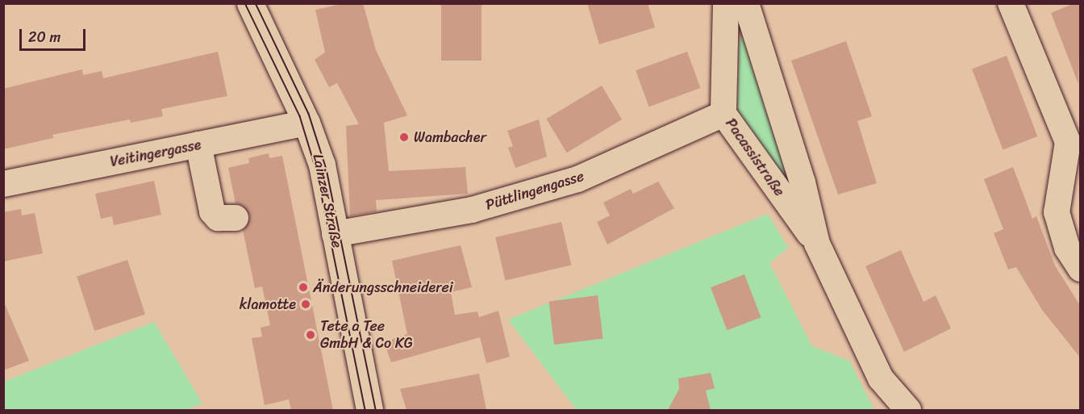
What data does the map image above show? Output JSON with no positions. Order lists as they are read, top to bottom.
{
  "streets": {
    "main road": ["Lainzer Straße"],
    "street": ["Veitingergasse", "Pacassistraße", "Püttlingengasse"]
  },
  "crossings": [
    ["Veitingergasse", "Lainzer Straße"],
    ["Pacassistraße", "Püttlingengasse"],
    ["Püttlingengasse", "Lainzer Straße"]
  ],
  "places": [
    "Wambacher",
    "Änderungsschneiderei",
    "klamotte",
    "Tete a Tee GmbH & Co KG"
  ],
  "scale_bar": "20 m"
}
